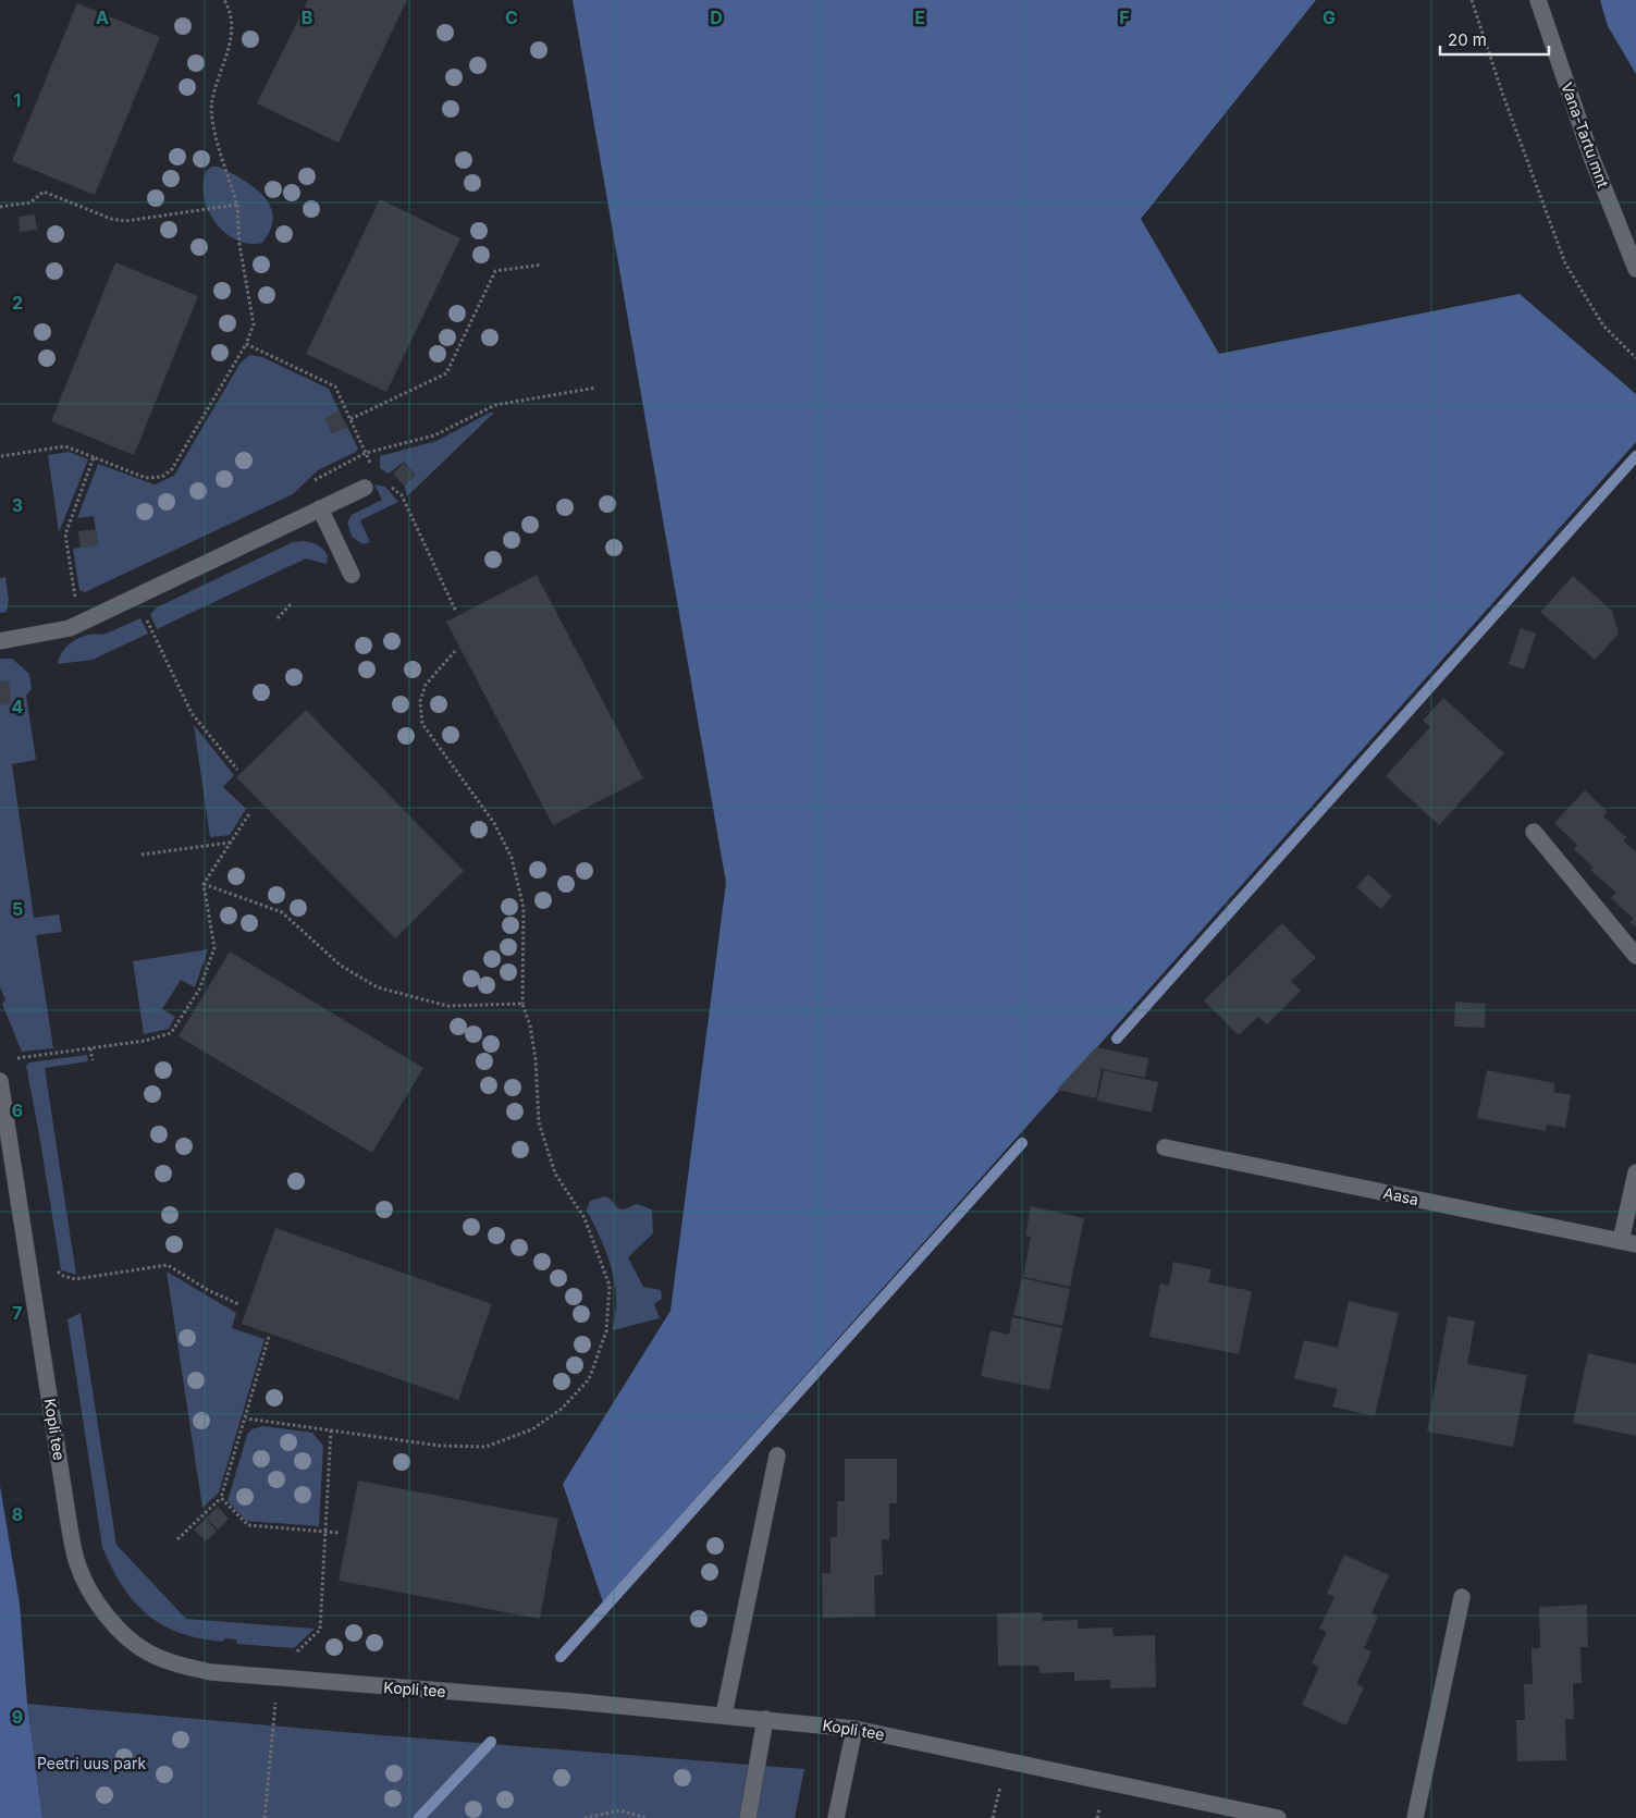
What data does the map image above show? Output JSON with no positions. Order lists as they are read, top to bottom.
{
  "streets": {
    "street": ["Vana-Tartu mnt", "Aasa", "Kopli tee"]
  },
  "parks": ["Peetri uus park"],
  "scale_bar": "20 m",
  "grid": {
    "columns": [
      "A",
      "B",
      "C",
      "D",
      "E",
      "F",
      "G"
    ],
    "rows": [
      "1",
      "2",
      "3",
      "4",
      "5",
      "6",
      "7",
      "8",
      "9"
    ]
  }
}
